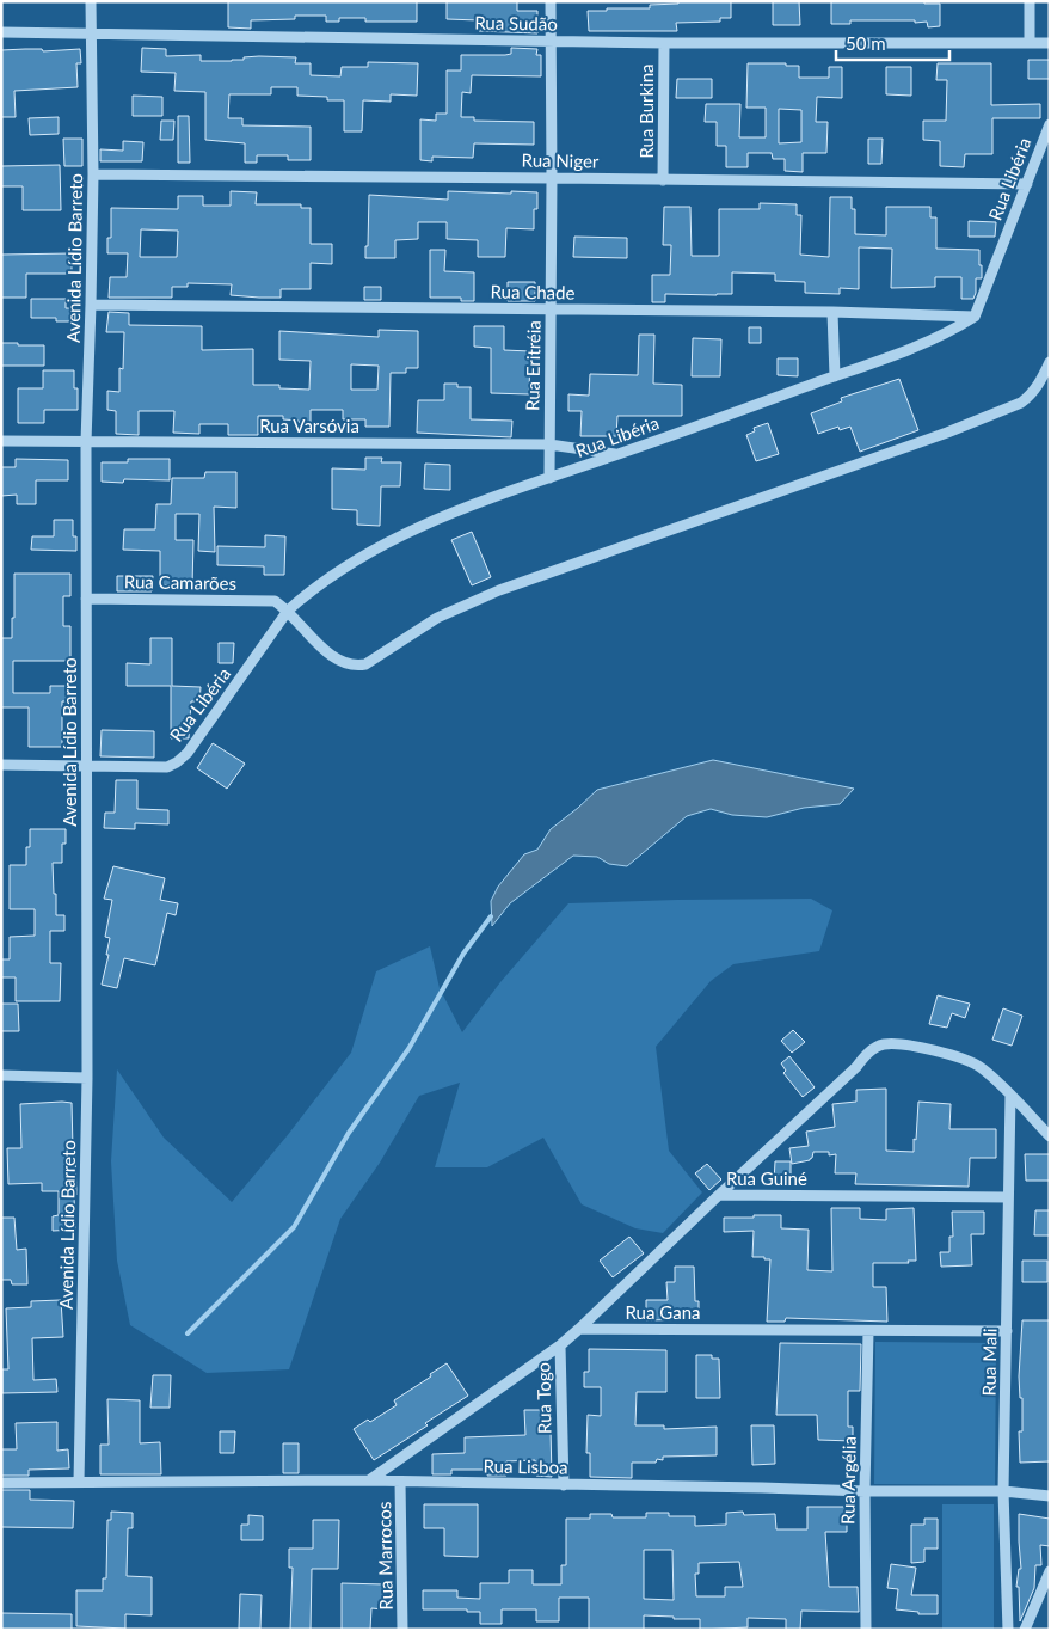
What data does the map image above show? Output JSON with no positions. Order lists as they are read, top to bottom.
{
  "streets": {
    "street": [
      "Rua Sudão",
      "Rua Burkina",
      "Rua Niger",
      "Rua Libéria",
      "Avenida Lídio Barreto",
      "Rua Chade",
      "Rua Eritréia",
      "Rua Varsóvia",
      "Rua Camarões",
      "Rua Guiné",
      "Rua Gana",
      "Rua Mali",
      "Rua Togo",
      "Rua Lisboa",
      "Rua Argélia",
      "Rua Marrocos"
    ]
  },
  "crossings": [
    ["Rua Sudão", "Rua Burkina"],
    ["Rua Sudão", "Avenida Lídio Barreto"],
    ["Rua Sudão", "Rua Eritréia"],
    ["Rua Burkina", "Rua Niger"],
    ["Rua Niger", "Rua Libéria"],
    ["Rua Niger", "Avenida Lídio Barreto"],
    ["Rua Niger", "Rua Eritréia"],
    ["Rua Libéria", "Avenida Lídio Barreto"],
    ["Rua Libéria", "Rua Chade"],
    ["Rua Libéria", "Rua Eritréia"],
    ["Rua Libéria", "Rua Varsóvia"],
    ["Rua Libéria", "Rua Camarões"],
    ["Avenida Lídio Barreto", "Rua Chade"],
    ["Avenida Lídio Barreto", "Rua Varsóvia"],
    ["Avenida Lídio Barreto", "Rua Camarões"],
    ["Avenida Lídio Barreto", "Rua Lisboa"],
    ["Rua Chade", "Rua Eritréia"],
    ["Rua Eritréia", "Rua Varsóvia"],
    ["Rua Guiné", "Rua Gana"],
    ["Rua Guiné", "Rua Mali"],
    ["Rua Gana", "Rua Mali"],
    ["Rua Gana", "Rua Argélia"],
    ["Rua Mali", "Rua Lisboa"],
    ["Rua Togo", "Rua Lisboa"],
    ["Rua Lisboa", "Rua Argélia"],
    ["Rua Lisboa", "Rua Marrocos"]
  ],
  "scale_bar": "50 m"
}
